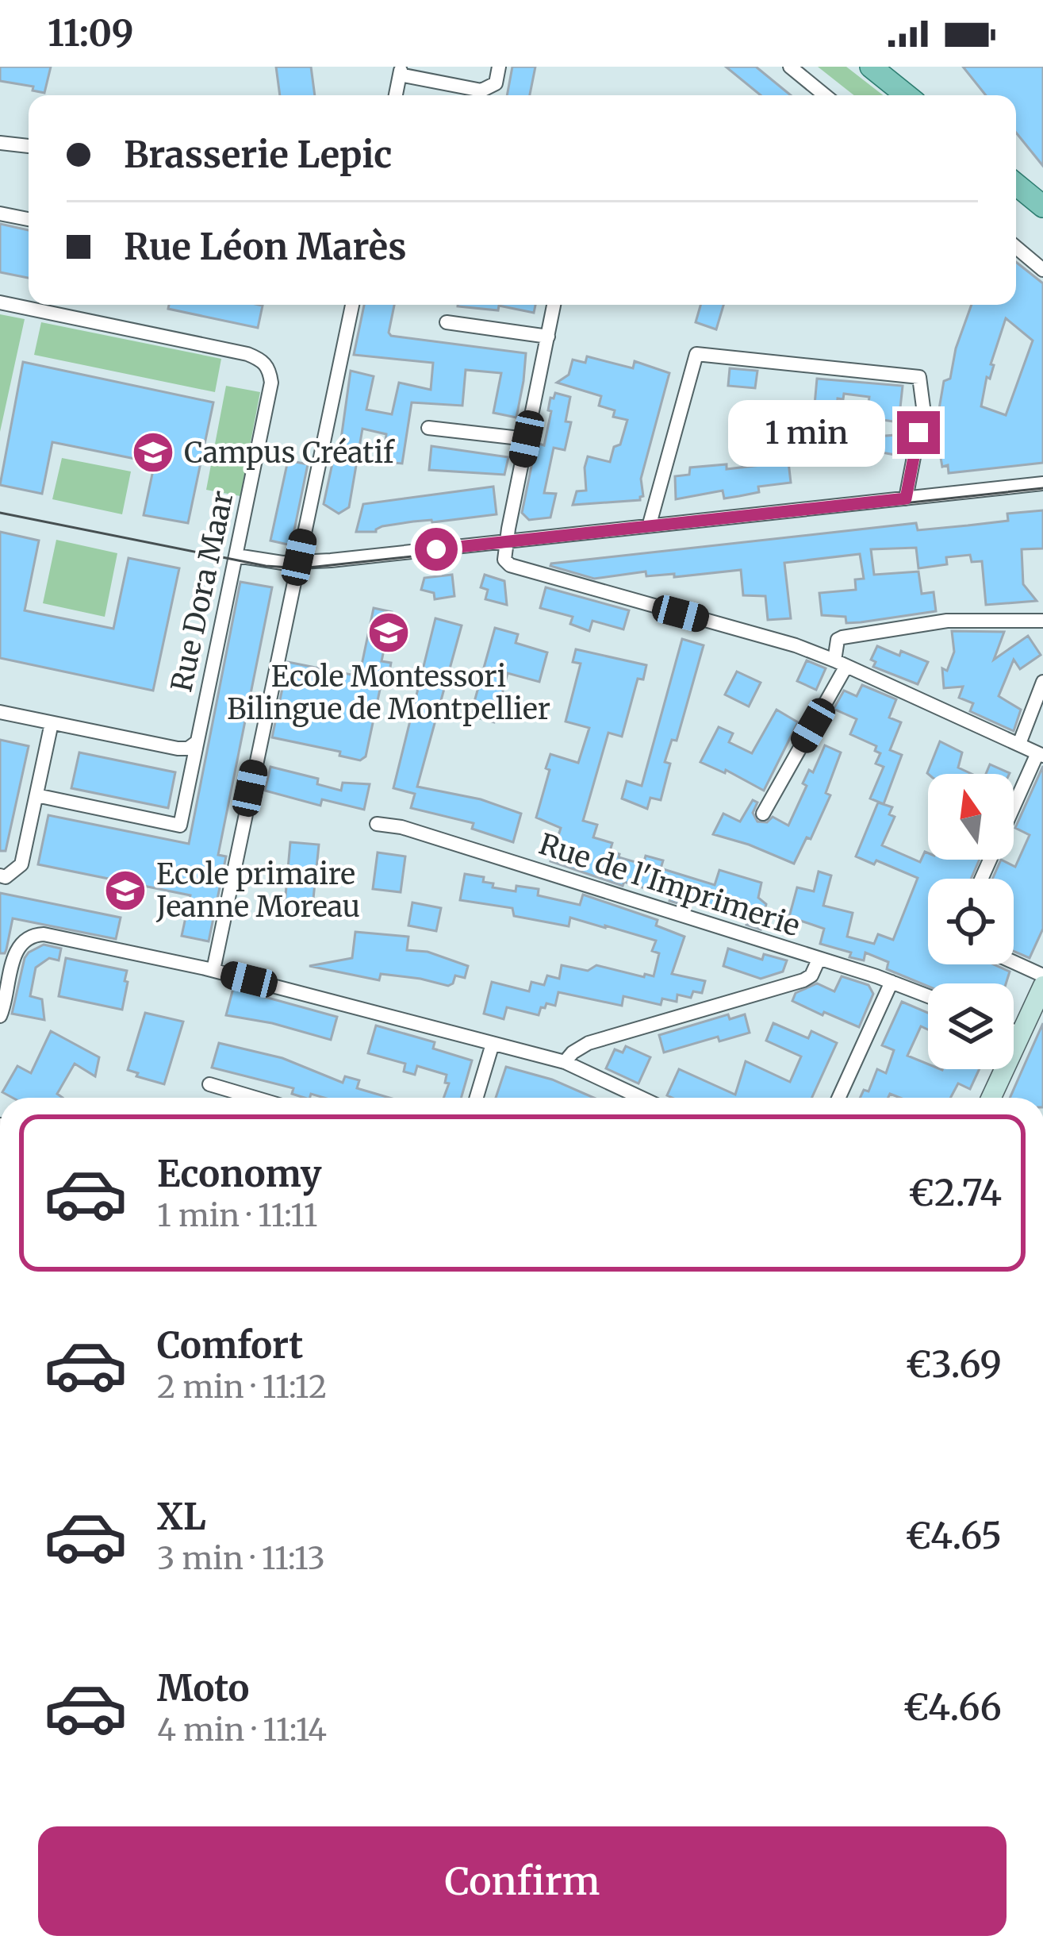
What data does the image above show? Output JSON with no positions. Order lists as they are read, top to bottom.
{
  "streets": {
    "street": ["Rue Dora Maar", "Rue de l'Imprimerie"]
  },
  "places": {
    "school or university": ["Campus Créatif", "Ecole Montessori Bilingue de Montpellier", "Ecole primaire Jeanne Moreau"]
  },
  "north": "top",
  "page": {
    "status": "11:09",
    "banner": ["Brasserie Lepic", "Rue Léon Marès"],
    "bubble": "1 min",
    "list": [
      {
        "name": "Economy",
        "note": "1 min · 11:11",
        "value": "€2.74"
      },
      {
        "name": "Comfort",
        "note": "2 min · 11:12",
        "value": "€3.69"
      },
      {
        "name": "XL",
        "note": "3 min · 11:13",
        "value": "€4.65"
      },
      {
        "name": "Moto",
        "note": "4 min · 11:14",
        "value": "€4.66"
      }
    ],
    "buttons": "Confirm"
  }
}
